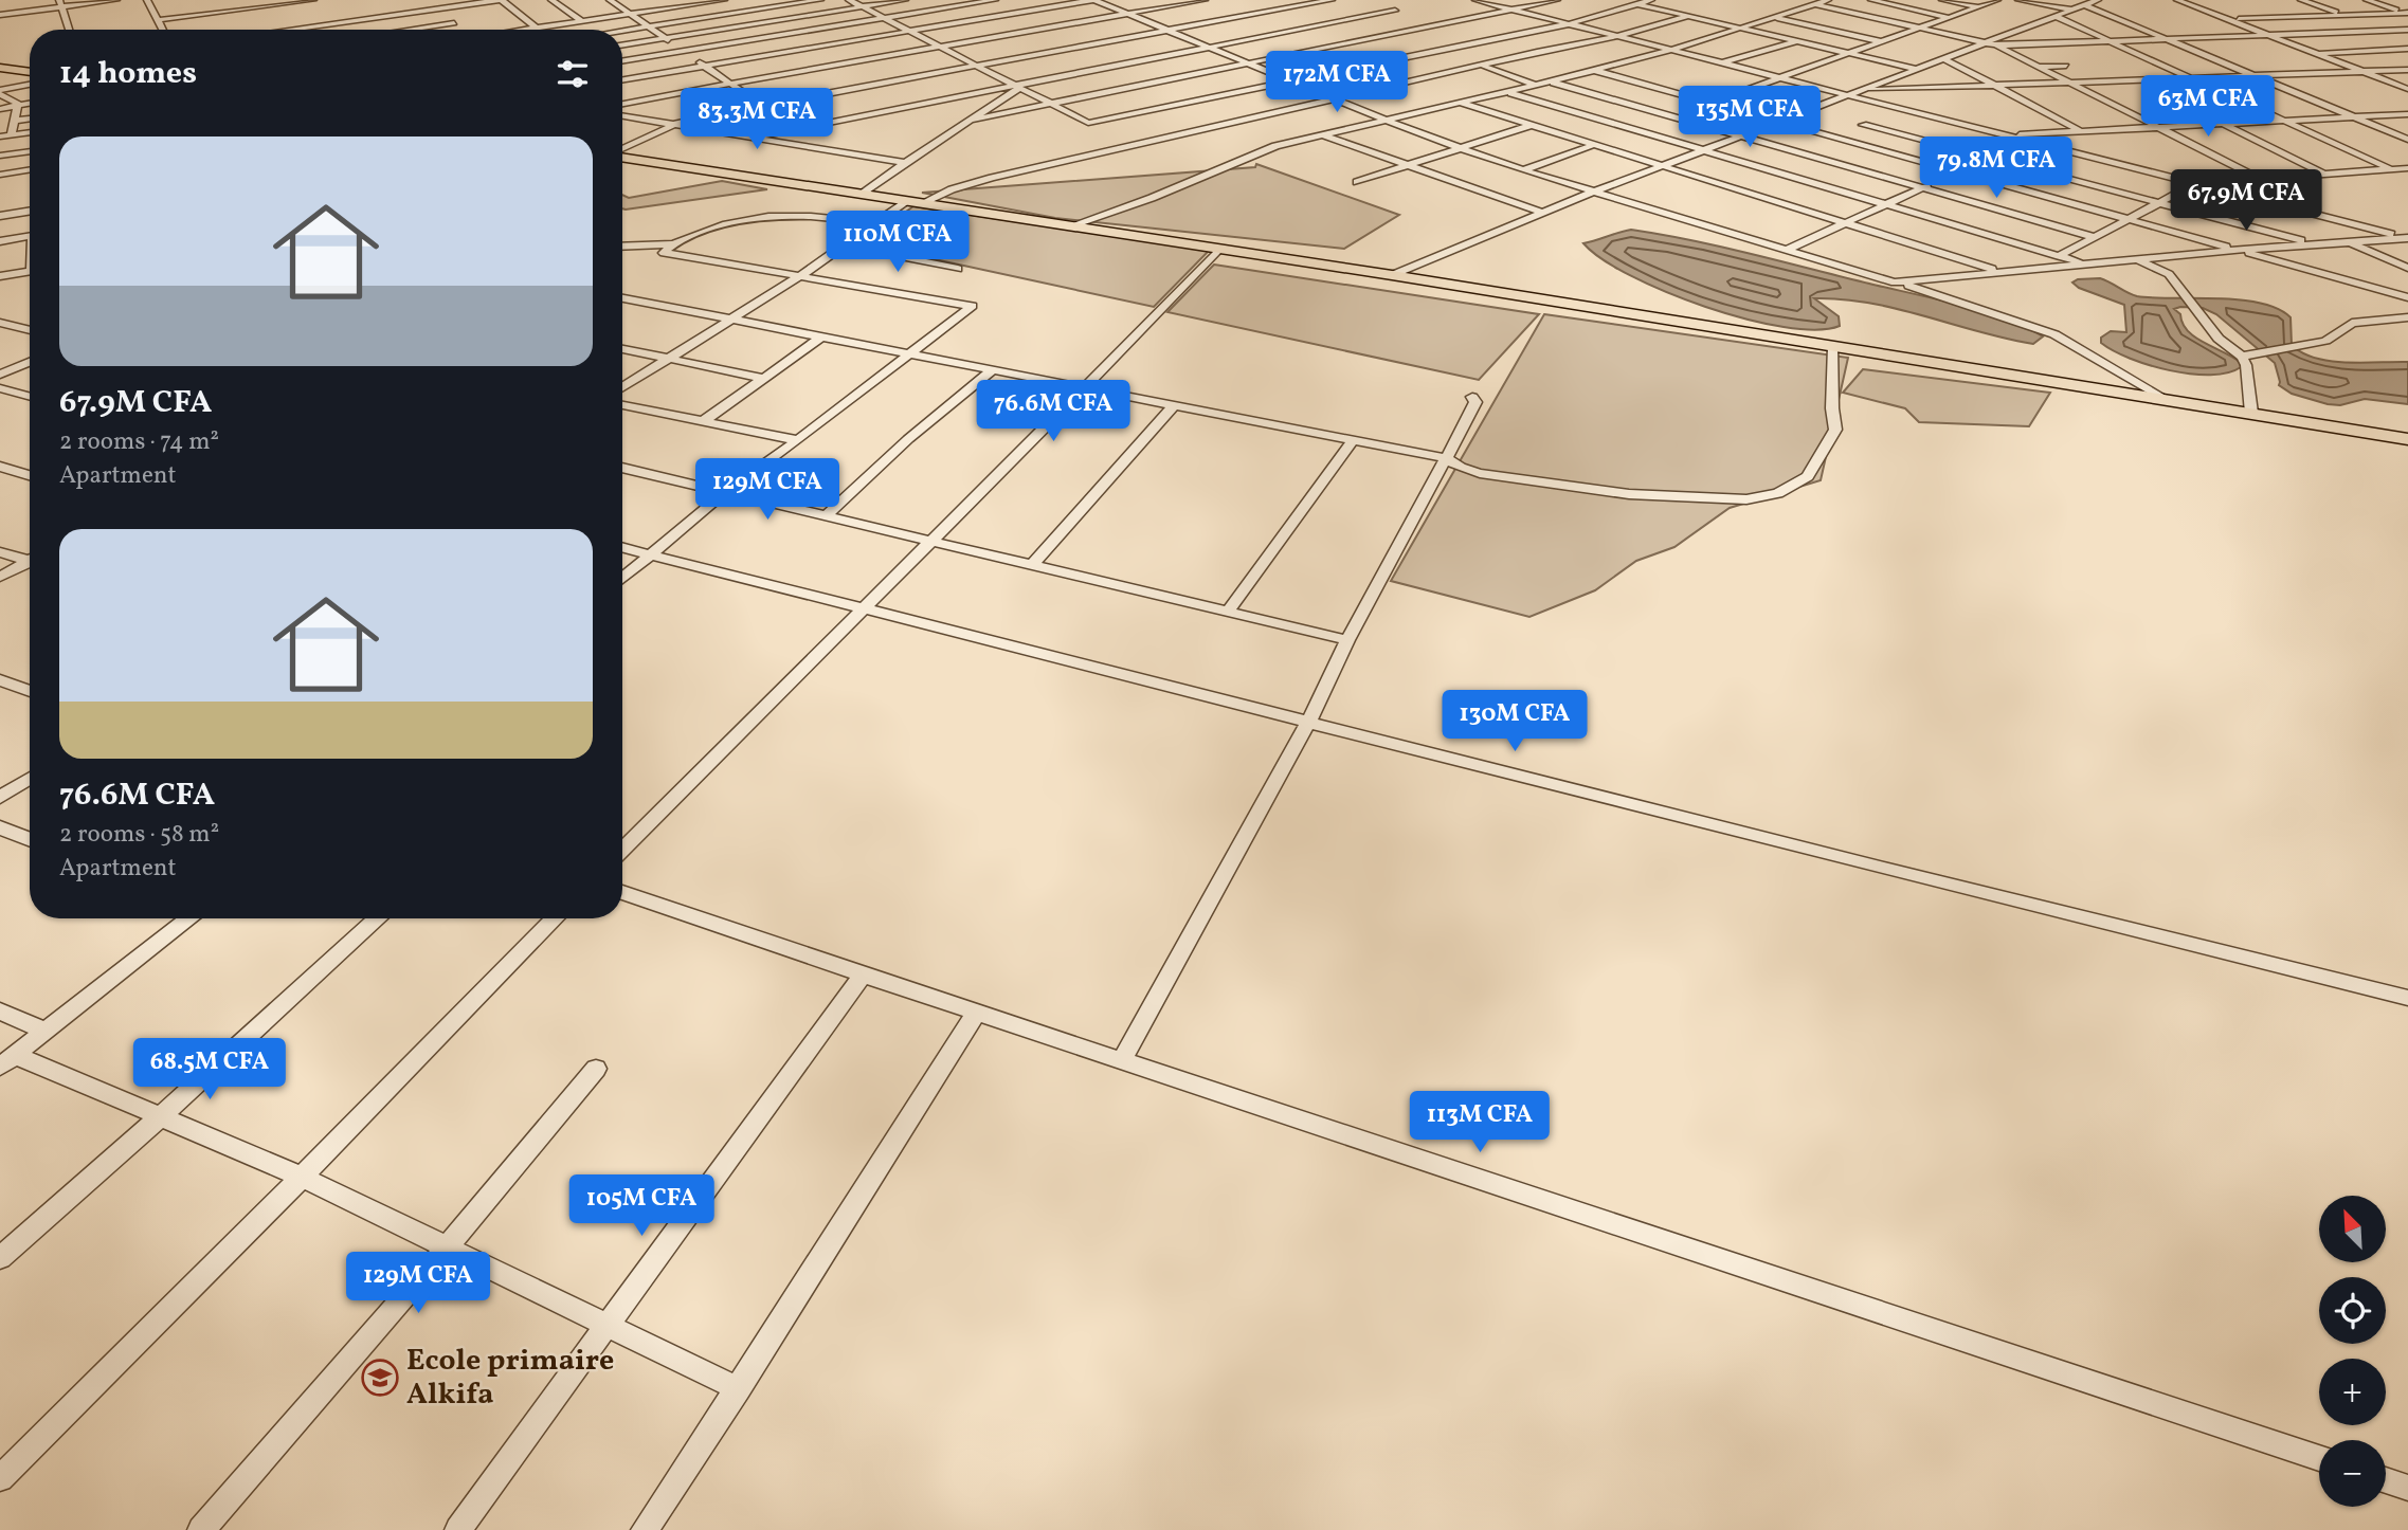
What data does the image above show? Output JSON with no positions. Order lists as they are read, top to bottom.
{
  "places": {
    "school or university": ["Ecole primaire Alkifa"]
  },
  "north": "top left",
  "page": {
    "heading": "14 homes",
    "price": [
      "172M CFA",
      "63M CFA",
      "135M CFA",
      "83.3M CFA",
      "79.8M CFA",
      "67.9M CFA",
      "110M CFA",
      "76.6M CFA",
      "129M CFA",
      "130M CFA",
      "68.5M CFA",
      "113M CFA",
      "105M CFA",
      "129M CFA"
    ],
    "list": [
      {
        "name": "67.9M CFA",
        "note": "2 rooms · 74 m² · Apartment"
      },
      {
        "name": "76.6M CFA",
        "note": "2 rooms · 58 m² · Apartment"
      }
    ],
    "map_buttons": ["+", "−"]
  }
}
